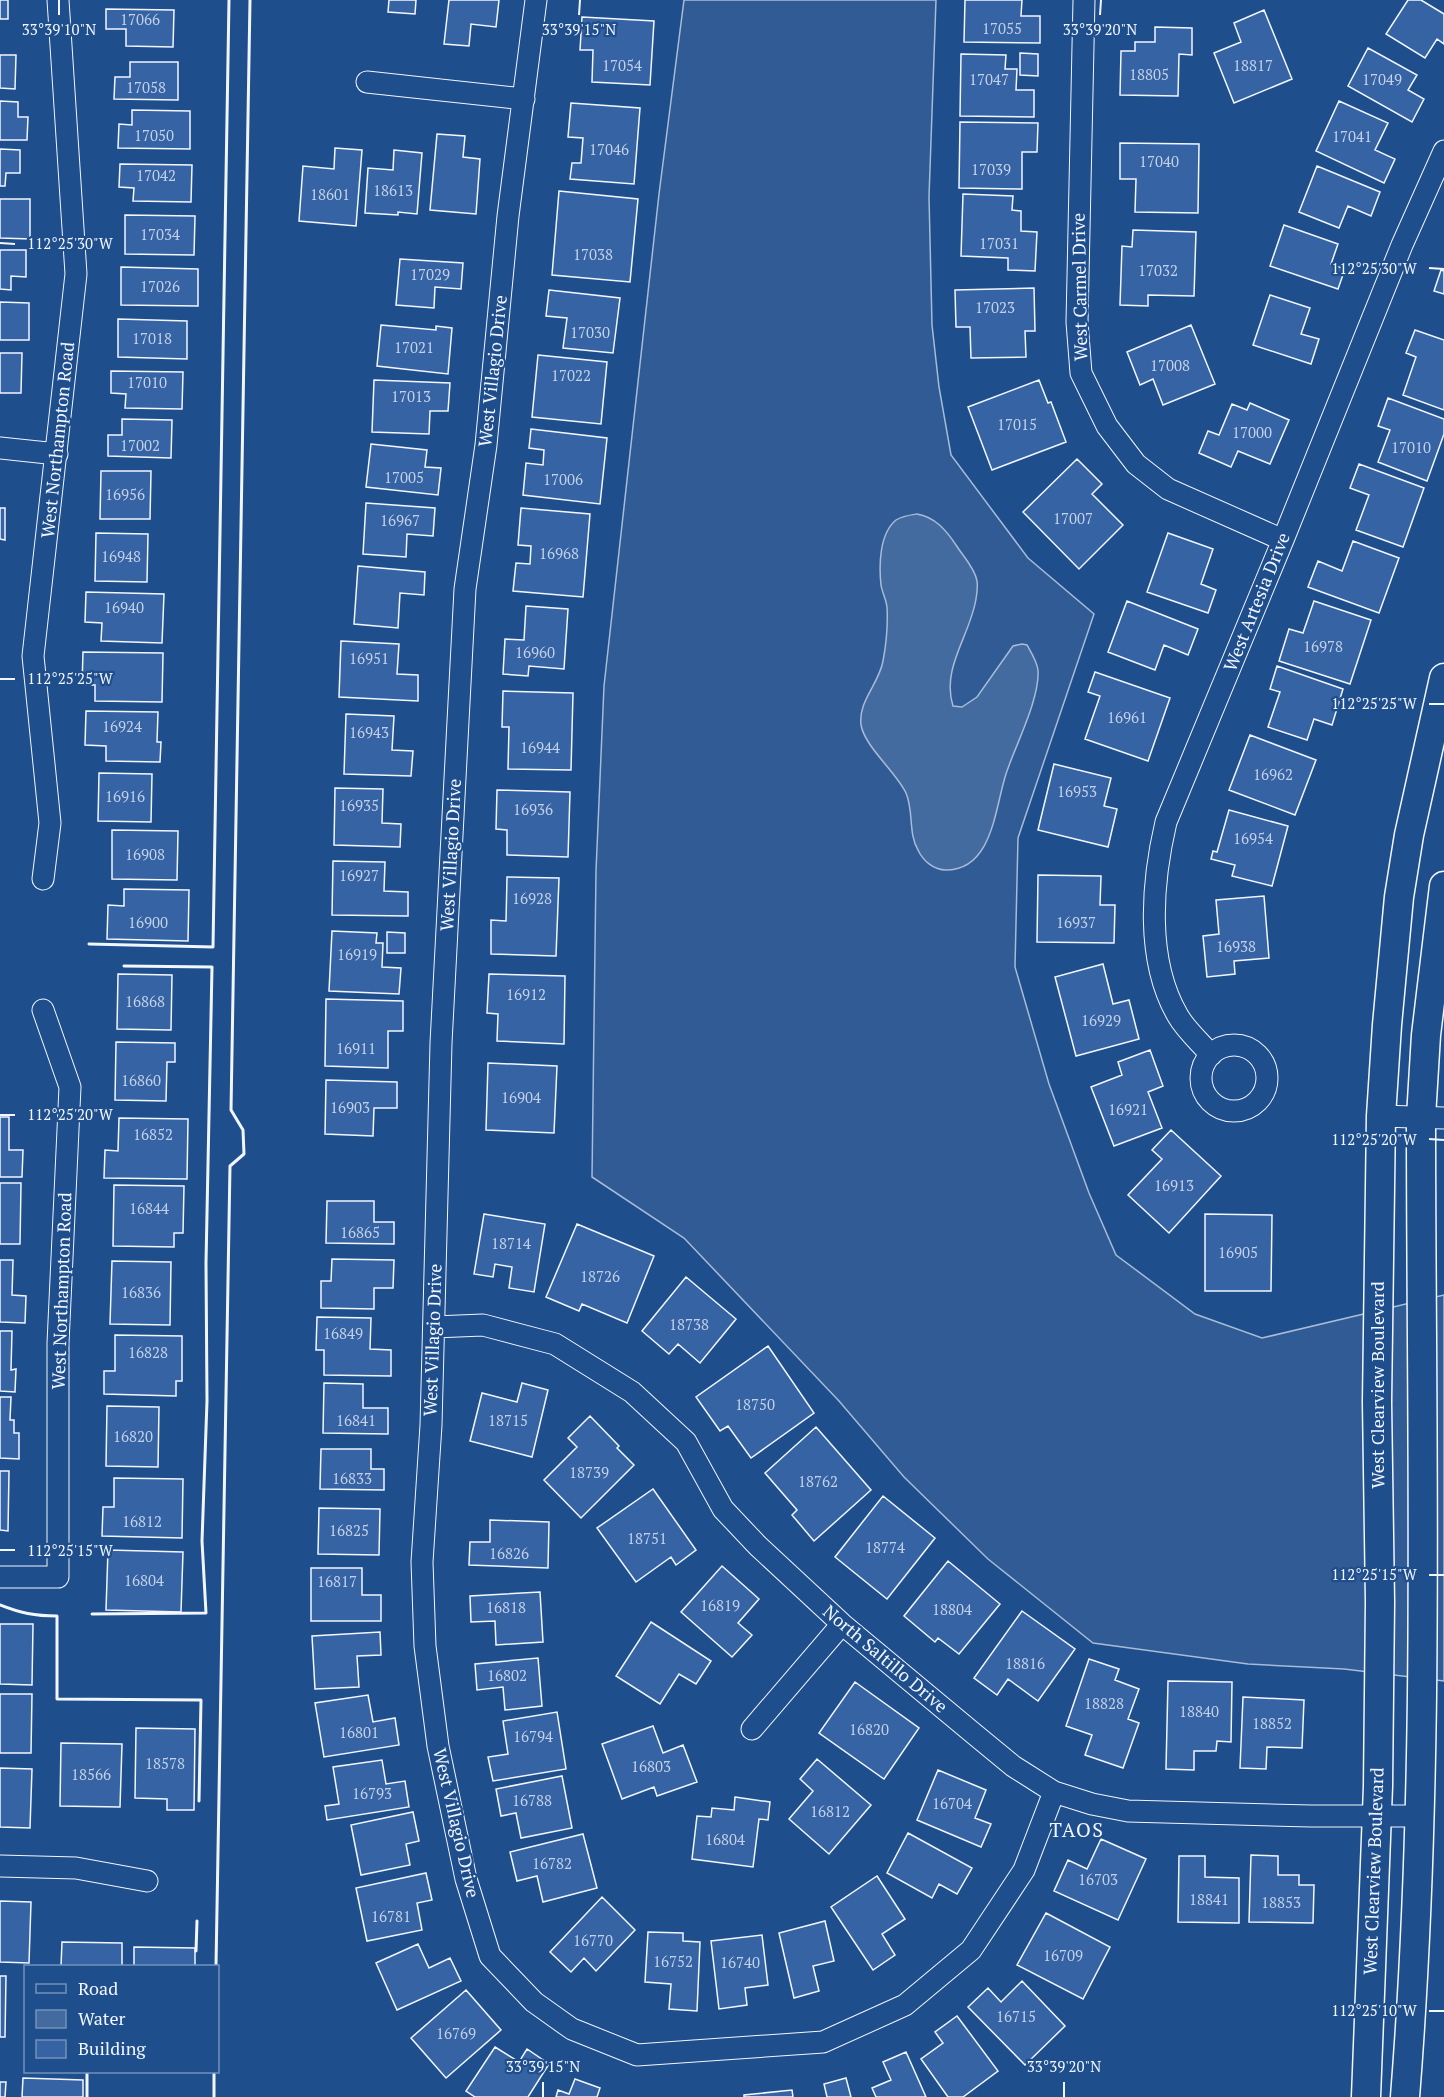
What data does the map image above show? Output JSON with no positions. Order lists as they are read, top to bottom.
{
  "streets": {
    "street": [
      "West Carmel Drive",
      "West Villagio Drive",
      "West Northampton Road",
      "West Artesia Drive",
      "West Clearview Boulevard",
      "North Saltillo Drive"
    ]
  },
  "crossings": [
    ["West Carmel Drive", "West Artesia Drive"],
    ["West Villagio Drive", "North Saltillo Drive"],
    ["West Clearview Boulevard", "North Saltillo Drive"]
  ],
  "districts": ["TAOS"],
  "house_numbers": [
    "17066",
    "17055",
    "17054",
    "18817",
    "18805",
    "17047",
    "17049",
    "17058",
    "17050",
    "17041",
    "17046",
    "17040",
    "17039",
    "17042",
    "18613",
    "18601",
    "17034",
    "17031",
    "17038",
    "17032",
    "17029",
    "17026",
    "17023",
    "17030",
    "17018",
    "17021",
    "17008",
    "17022",
    "17010",
    "17013",
    "17015",
    "17000",
    "17002",
    "17010",
    "17005",
    "17006",
    "16956",
    "17007",
    "16967",
    "16968",
    "16948",
    "16940",
    "16978",
    "16960",
    "16951",
    "16961",
    "16924",
    "16943",
    "16944",
    "16962",
    "16953",
    "16916",
    "16935",
    "16936",
    "16954",
    "16908",
    "16927",
    "16928",
    "16900",
    "16937",
    "16938",
    "16919",
    "16912",
    "16868",
    "16929",
    "16911",
    "16860",
    "16904",
    "16903",
    "16921",
    "16852",
    "16913",
    "16844",
    "16865",
    "18714",
    "16905",
    "18726",
    "16836",
    "18738",
    "16849",
    "16828",
    "18750",
    "16841",
    "18715",
    "16820",
    "18739",
    "16833",
    "18762",
    "16812",
    "16825",
    "18751",
    "18774",
    "16826",
    "16804",
    "16817",
    "16819",
    "16818",
    "18804",
    "18816",
    "16802",
    "18828",
    "18840",
    "18852",
    "16820",
    "16801",
    "16794",
    "18578",
    "16803",
    "18566",
    "16793",
    "16788",
    "16704",
    "16812",
    "16804",
    "16782",
    "16703",
    "18841",
    "18853",
    "16781",
    "16770",
    "16709",
    "16752",
    "16740",
    "16715",
    "16769"
  ],
  "legend": ["Road", "Water", "Building"],
  "coordinates": [
    "33°39'10\"N",
    "33°39'15\"N",
    "33°39'20\"N",
    "112°25'30\"W",
    "112°25'25\"W",
    "112°25'20\"W",
    "112°25'15\"W",
    "112°25'10\"W"
  ]
}
